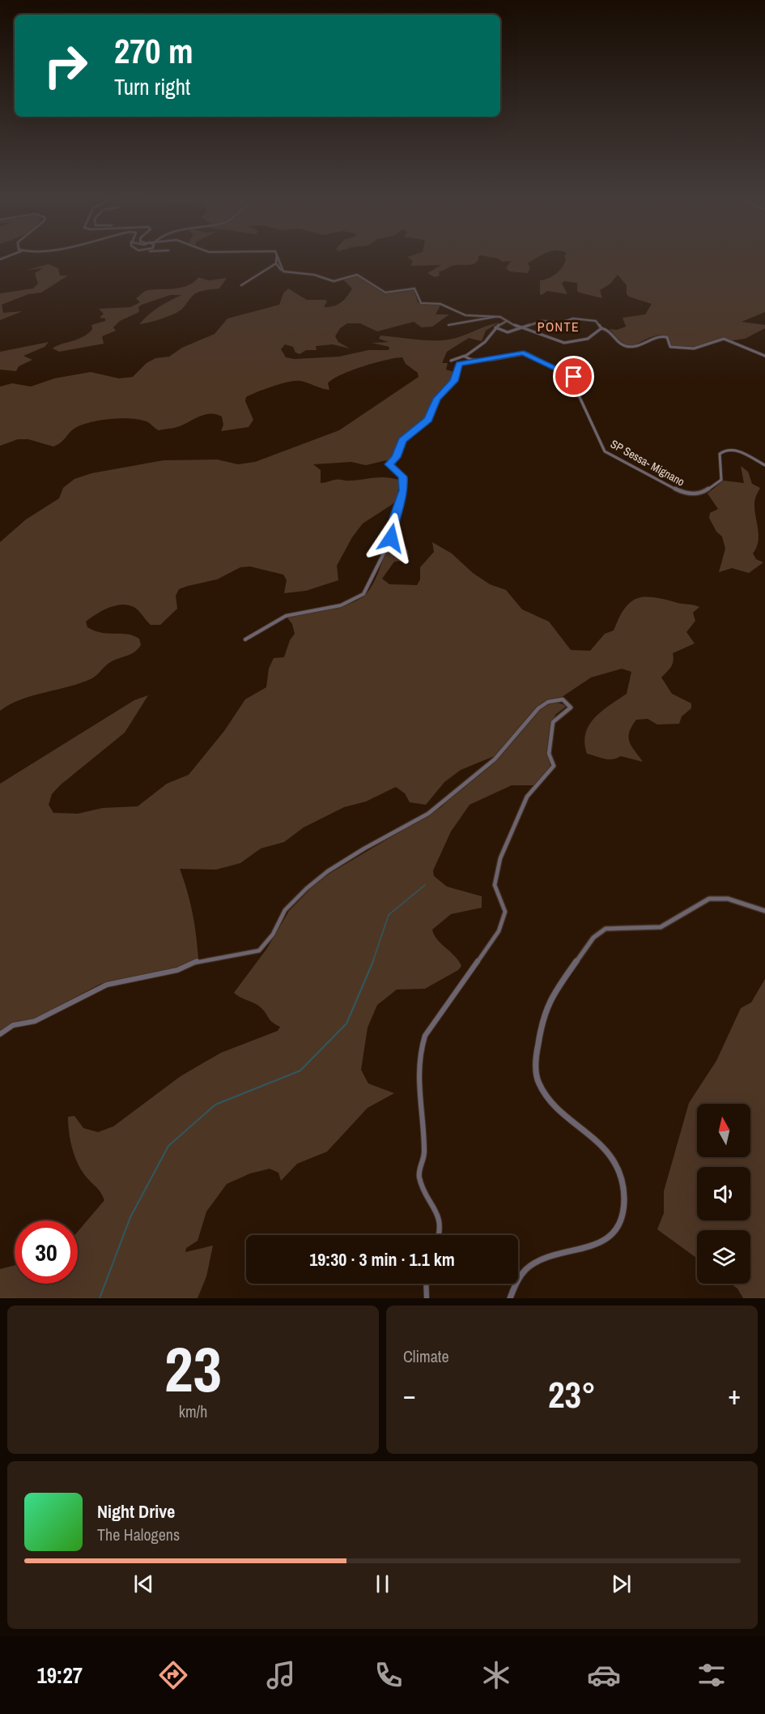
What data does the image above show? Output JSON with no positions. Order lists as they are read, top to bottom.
{
  "streets": {
    "street": ["SP Sessa- Mignano"]
  },
  "districts": ["PONTE"],
  "north": "top",
  "page": {
    "turn": ["270 m", "Turn right"],
    "limit": "30",
    "trip": "19:30 · 3 min · 1.1 km",
    "tile": [
      ["23", "km/h"],
      "Climate"
    ],
    "heat": ["−", "23°", "+"],
    "song": ["Night Drive", "The Halogens"],
    "tabs": "19:27"
  }
}
